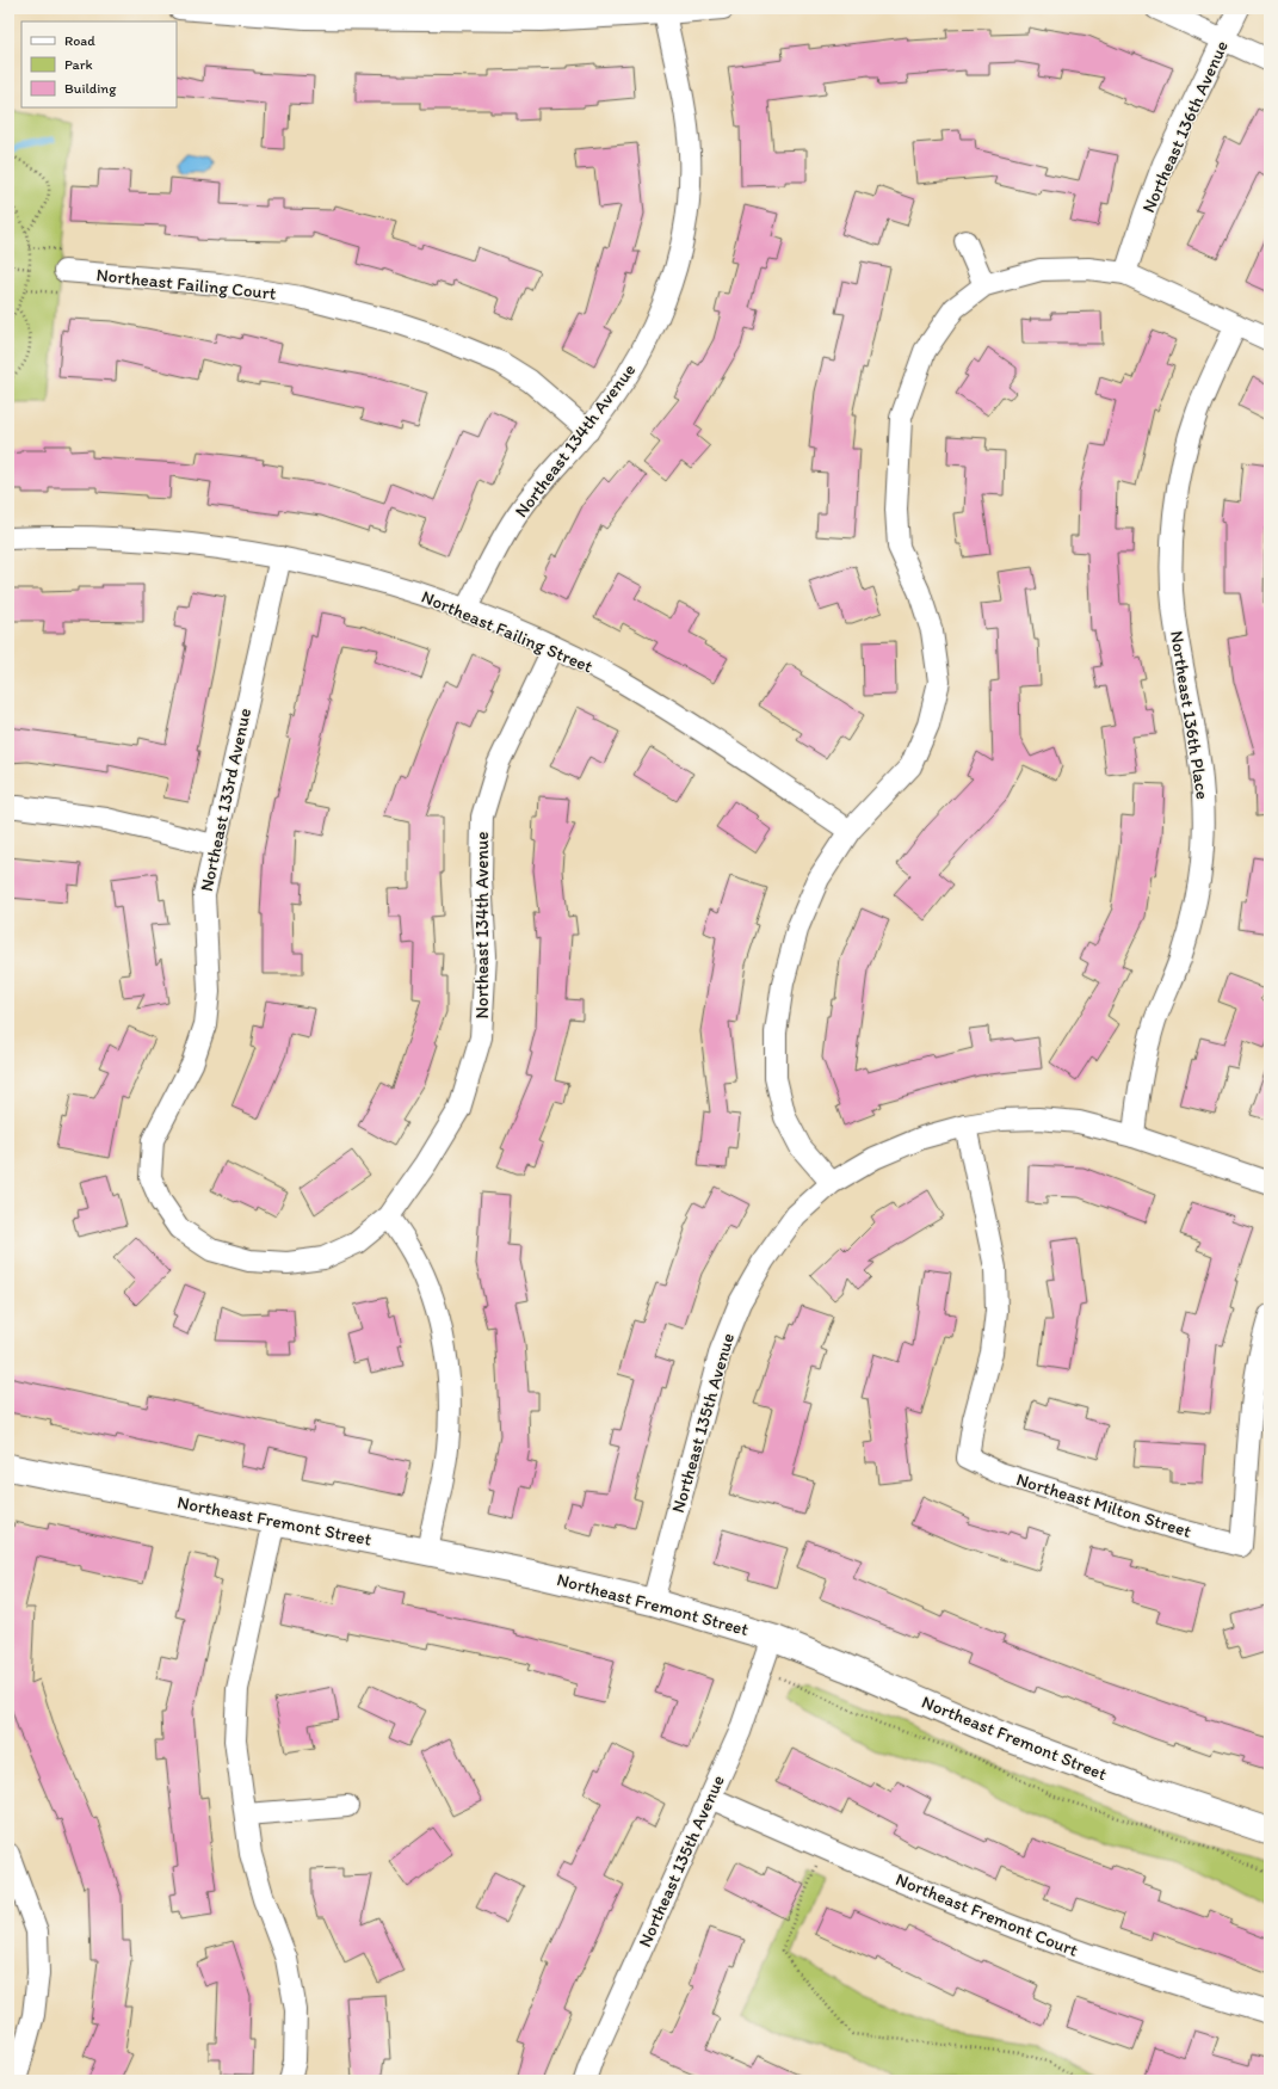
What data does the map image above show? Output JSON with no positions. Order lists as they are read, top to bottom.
{
  "streets": {
    "street": [
      "Northeast 136th Avenue",
      "Northeast Failing Court",
      "Northeast 134th Avenue",
      "Northeast Failing Street",
      "Northeast 136th Place",
      "Northeast 133rd Avenue",
      "Northeast 135th Avenue",
      "Northeast Milton Street",
      "Northeast Fremont Street",
      "Northeast Fremont Court"
    ]
  },
  "crossings": [
    ["Northeast Failing Court", "Northeast 134th Avenue"],
    ["Northeast 134th Avenue", "Northeast Failing Street"],
    ["Northeast 134th Avenue", "Northeast 133rd Avenue"],
    ["Northeast Failing Street", "Northeast 133rd Avenue"],
    ["Northeast 136th Place", "Northeast 135th Avenue"],
    ["Northeast 135th Avenue", "Northeast Milton Street"],
    ["Northeast 135th Avenue", "Northeast Fremont Street"],
    ["Northeast 135th Avenue", "Northeast Fremont Court"]
  ],
  "legend": ["Road", "Park", "Building"]
}
